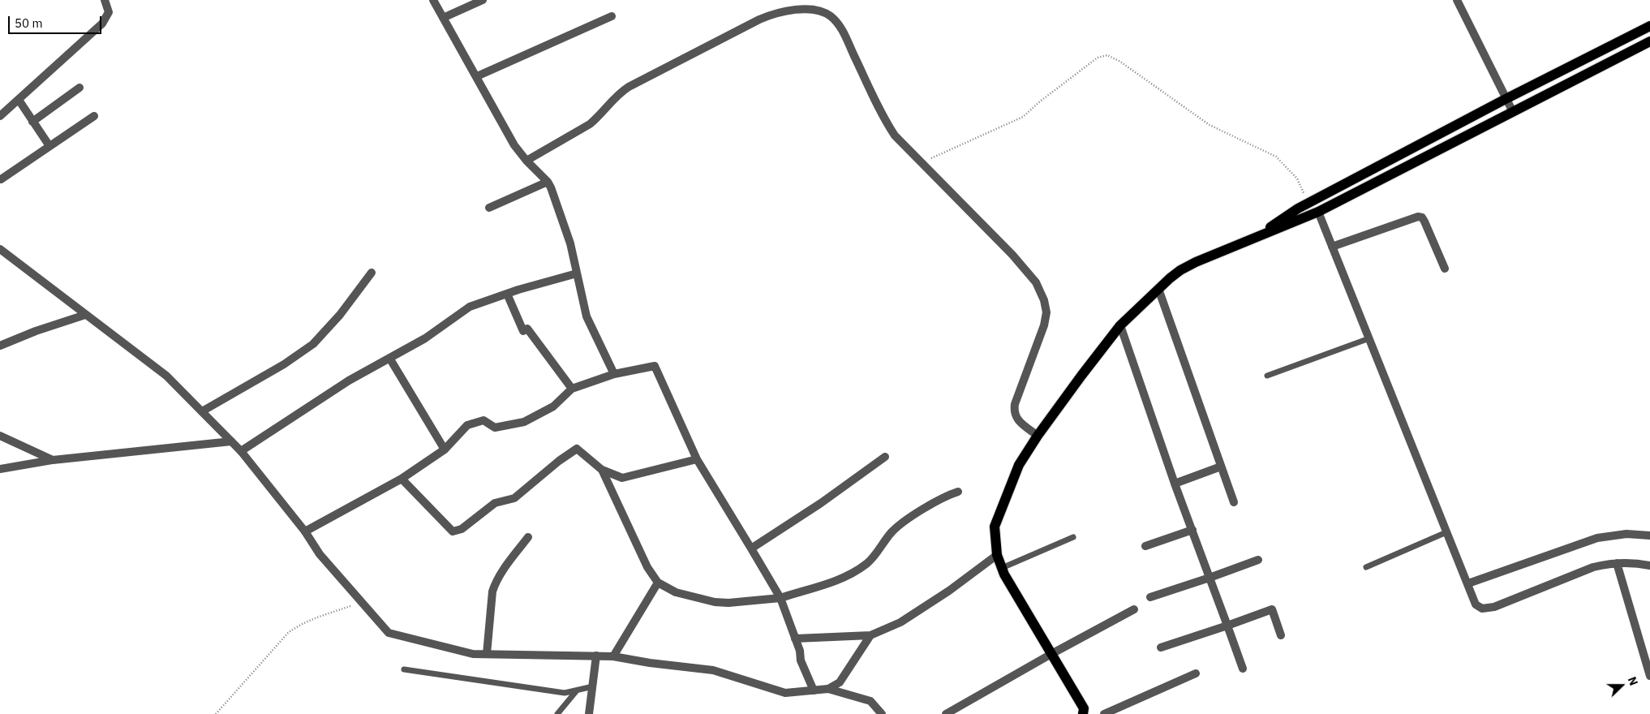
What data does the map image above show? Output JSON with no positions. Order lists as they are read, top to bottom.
{
  "scale_bar": "50 m",
  "north": "right"
}
